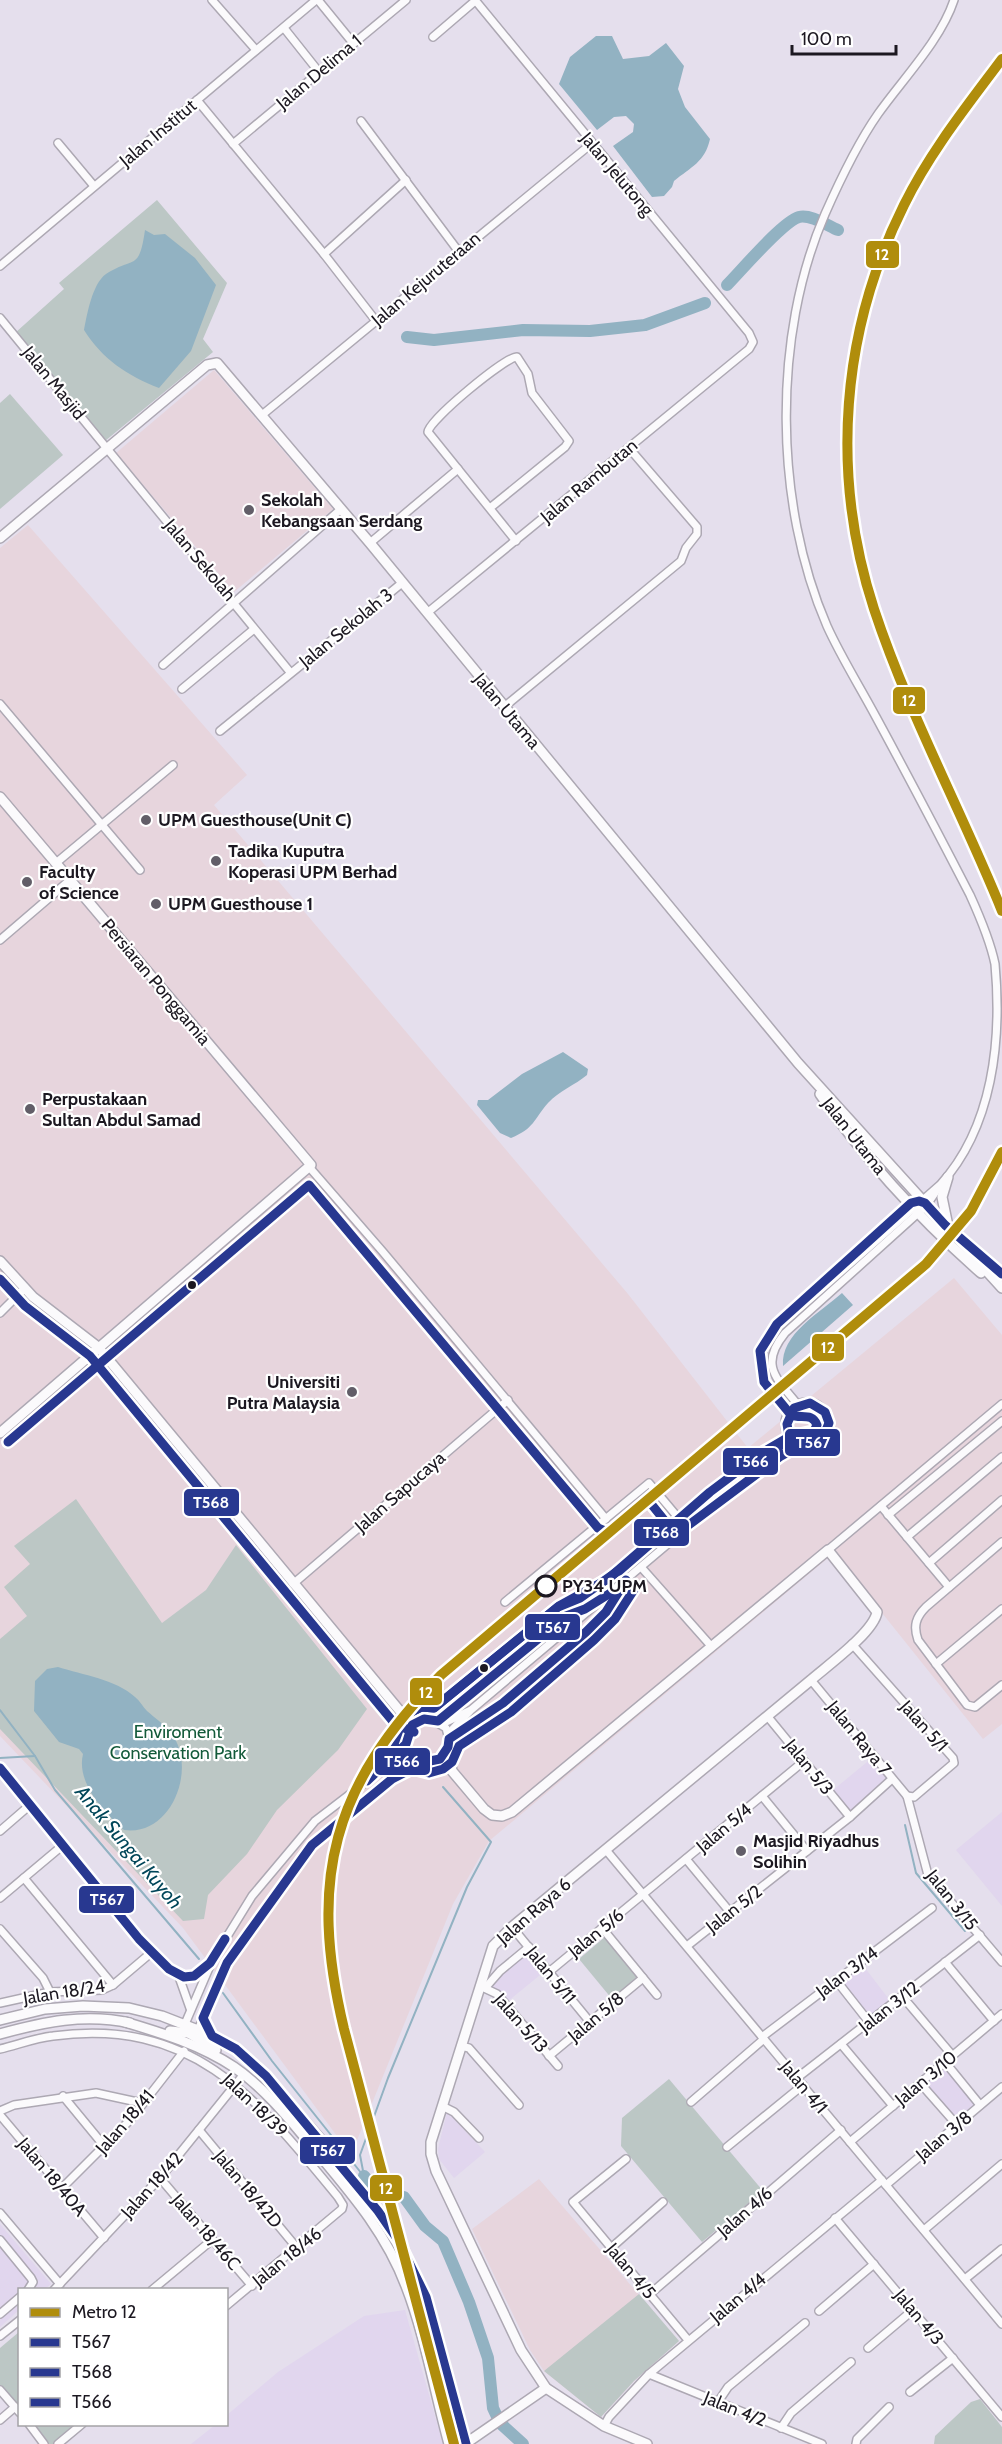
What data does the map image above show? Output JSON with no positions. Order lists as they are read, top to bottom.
{
  "streets": {
    "street": [
      "Jalan Delima 1",
      "Jalan Institut",
      "Jalan Jelutong",
      "Jalan Kejuruteraan",
      "Jalan Masjid",
      "Jalan Rambutan",
      "Jalan Sekolah",
      "Jalan Sekolah 3",
      "Jalan Utama",
      "Persiaran Ponggamia",
      "Jalan Sapucaya",
      "Jalan 5/1",
      "Jalan Raya 7",
      "Jalan 5/3",
      "Jalan 5/4",
      "Jalan 3/15",
      "Jalan 5/2",
      "Jalan Raya 6",
      "Jalan 5/6",
      "Jalan 3/14",
      "Jalan 5/11",
      "Jalan 18/24",
      "Jalan 3/12",
      "Jalan 5/8",
      "Jalan 5/13",
      "Jalan 3/10",
      "Jalan 4/1",
      "Jalan 18/39",
      "Jalan 18/41",
      "Jalan 3/8",
      "Jalan 18/40A",
      "Jalan 18/42",
      "Jalan 18/42D",
      "Jalan 4/6",
      "Jalan 18/46C",
      "Jalan 18/46",
      "Jalan 4/5",
      "Jalan 4/4",
      "Jalan 4/3",
      "Jalan 4/2"
    ]
  },
  "crossings": [
    ["Jalan Jelutong", "Jalan Kejuruteraan"],
    ["Jalan Jelutong", "Jalan Rambutan"],
    ["Jalan Kejuruteraan", "Jalan Utama"],
    ["Jalan Masjid", "Jalan Sekolah"],
    ["Jalan Masjid", "Jalan Utama"],
    ["Jalan Rambutan", "Jalan Utama"],
    ["Jalan Sekolah", "Jalan Sekolah 3"],
    ["Jalan Sekolah", "Jalan Utama"],
    ["Jalan Sekolah 3", "Jalan Utama"],
    ["Jalan 5/1", "Jalan Raya 7"],
    ["Jalan 5/1", "Jalan 3/15"],
    ["Jalan 5/1", "Jalan Raya 6"],
    ["Jalan Raya 7", "Jalan 3/15"],
    ["Jalan Raya 7", "Jalan 5/2"],
    ["Jalan Raya 7", "Jalan Raya 6"],
    ["Jalan 5/3", "Jalan 5/4"],
    ["Jalan 5/3", "Jalan 5/2"],
    ["Jalan 5/3", "Jalan Raya 6"],
    ["Jalan 5/4", "Jalan 5/6"],
    ["Jalan 5/4", "Jalan 4/1"],
    ["Jalan 3/15", "Jalan 3/12"],
    ["Jalan 5/2", "Jalan 4/1"],
    ["Jalan Raya 6", "Jalan 5/11"],
    ["Jalan Raya 6", "Jalan 5/13"],
    ["Jalan Raya 6", "Jalan 4/1"],
    ["Jalan 5/6", "Jalan 5/11"],
    ["Jalan 5/6", "Jalan 4/1"],
    ["Jalan 3/14", "Jalan 4/1"],
    ["Jalan 5/11", "Jalan 5/8"],
    ["Jalan 3/12", "Jalan 4/1"],
    ["Jalan 5/8", "Jalan 5/13"],
    ["Jalan 3/10", "Jalan 4/1"],
    ["Jalan 4/1", "Jalan 3/8"],
    ["Jalan 4/1", "Jalan 4/6"],
    ["Jalan 4/1", "Jalan 4/4"],
    ["Jalan 18/39", "Jalan 18/41"],
    ["Jalan 18/39", "Jalan 18/42"],
    ["Jalan 18/39", "Jalan 18/46"],
    ["Jalan 18/41", "Jalan 18/40A"],
    ["Jalan 3/8", "Jalan 4/4"],
    ["Jalan 18/40A", "Jalan 18/42"],
    ["Jalan 18/42", "Jalan 18/42D"],
    ["Jalan 18/42", "Jalan 18/46C"],
    ["Jalan 18/42D", "Jalan 18/46"],
    ["Jalan 4/6", "Jalan 4/5"],
    ["Jalan 18/46C", "Jalan 18/46"],
    ["Jalan 4/5", "Jalan 4/4"],
    ["Jalan 4/4", "Jalan 4/3"],
    ["Jalan 4/4", "Jalan 4/2"]
  ],
  "water": ["Anak Sungai Kuyoh"],
  "parks": ["Enviroment Conservation Park"],
  "places": [
    "Sekolah Kebangsaan Serdang",
    "UPM Guesthouse(Unit C)",
    "Tadika Kuputra Koperasi UPM Berhad",
    "Faculty of Science",
    "UPM Guesthouse 1",
    "Perpustakaan Sultan Abdul Samad",
    "Universiti Putra Malaysia",
    "PY34 UPM",
    "Masjid Riyadhus Solihin"
  ],
  "lines": [
    "metro line 12",
    "transit line T568",
    "transit line T566",
    "transit line T567"
  ],
  "legend": [
    "Metro 12",
    "T567",
    "T568",
    "T566"
  ],
  "scale_bar": "100 m"
}
